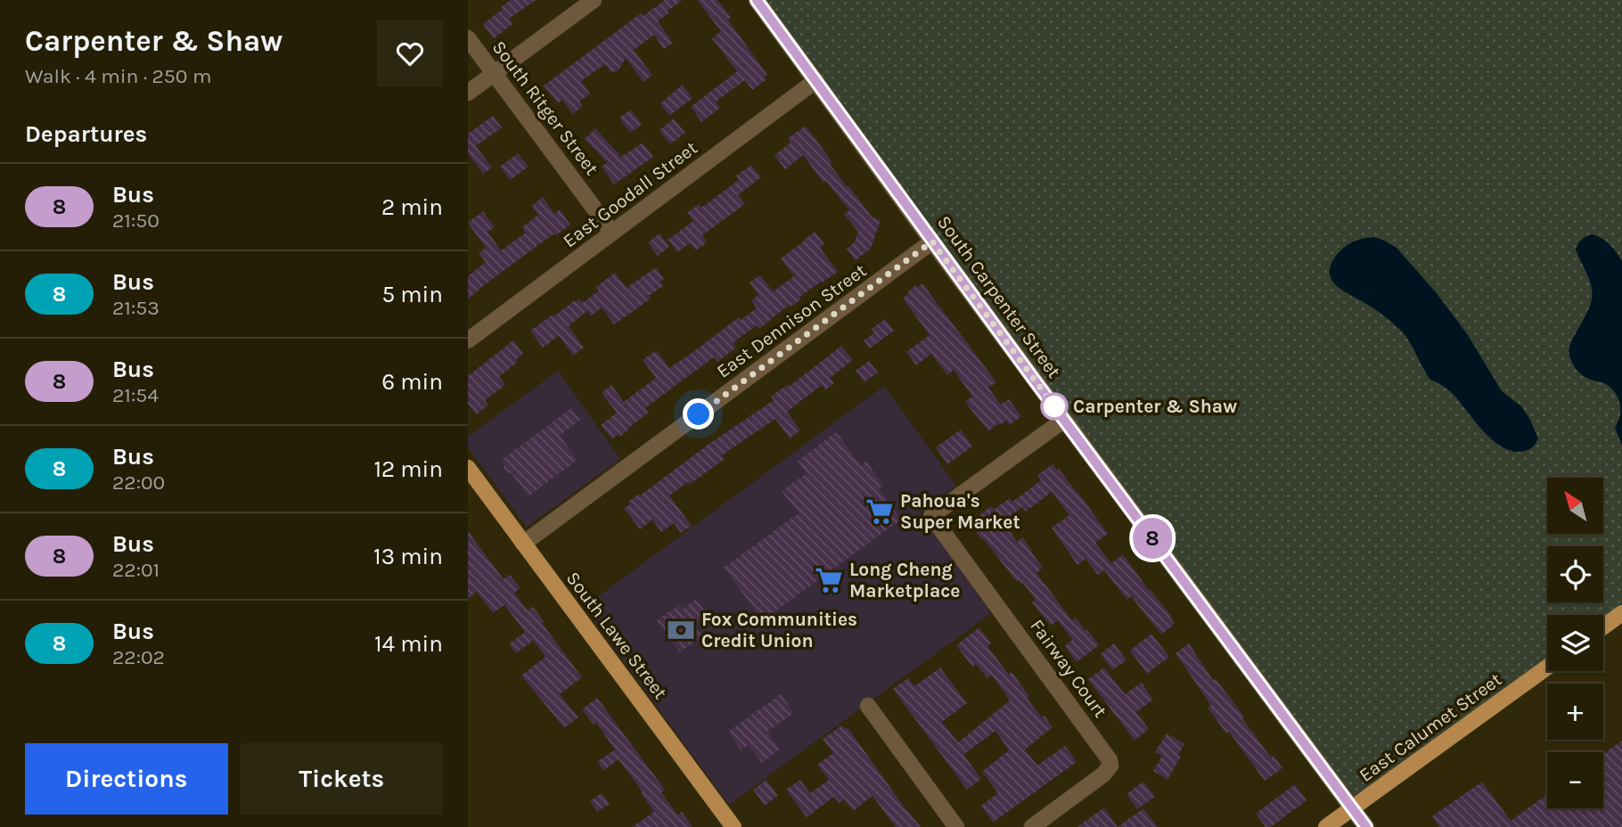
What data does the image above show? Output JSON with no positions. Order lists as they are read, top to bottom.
{
  "streets": {
    "main road": ["South Lawe Street", "East Calumet Street"],
    "street": [
      "South Ritger Street",
      "East Goodall Street",
      "South Carpenter Street",
      "East Dennison Street",
      "Fairway Court"
    ]
  },
  "crossings": [
    ["South Ritger Street", "East Goodall Street"],
    ["East Goodall Street", "South Carpenter Street"],
    ["South Carpenter Street", "East Dennison Street"],
    ["South Carpenter Street", "Fairway Court"],
    ["South Carpenter Street", "East Calumet Street"],
    ["East Dennison Street", "South Lawe Street"]
  ],
  "places": {
    "other": ["Carpenter & Shaw"],
    "supermarket": ["Pahoua's Super Market", "Long Cheng Marketplace"],
    "bank": ["Fox Communities Credit Union"]
  },
  "lines": ["bus line 8"],
  "north": "top left",
  "page": {
    "heading": [
      ["Carpenter & Shaw", "Walk · 4 min · 250 m"],
      "Departures"
    ],
    "on_map": "8",
    "list": [
      {
        "mark": "8",
        "name": "Bus",
        "note": "21:50",
        "value": "2 min"
      },
      {
        "mark": "8",
        "name": "Bus",
        "note": "21:53",
        "value": "5 min"
      },
      {
        "mark": "8",
        "name": "Bus",
        "note": "21:54",
        "value": "6 min"
      },
      {
        "mark": "8",
        "name": "Bus",
        "note": "22:00",
        "value": "12 min"
      },
      {
        "mark": "8",
        "name": "Bus",
        "note": "22:01",
        "value": "13 min"
      },
      {
        "mark": "8",
        "name": "Bus",
        "note": "22:02",
        "value": "14 min"
      }
    ],
    "map_buttons": ["+", "−"],
    "buttons": ["Directions", "Tickets"]
  }
}
